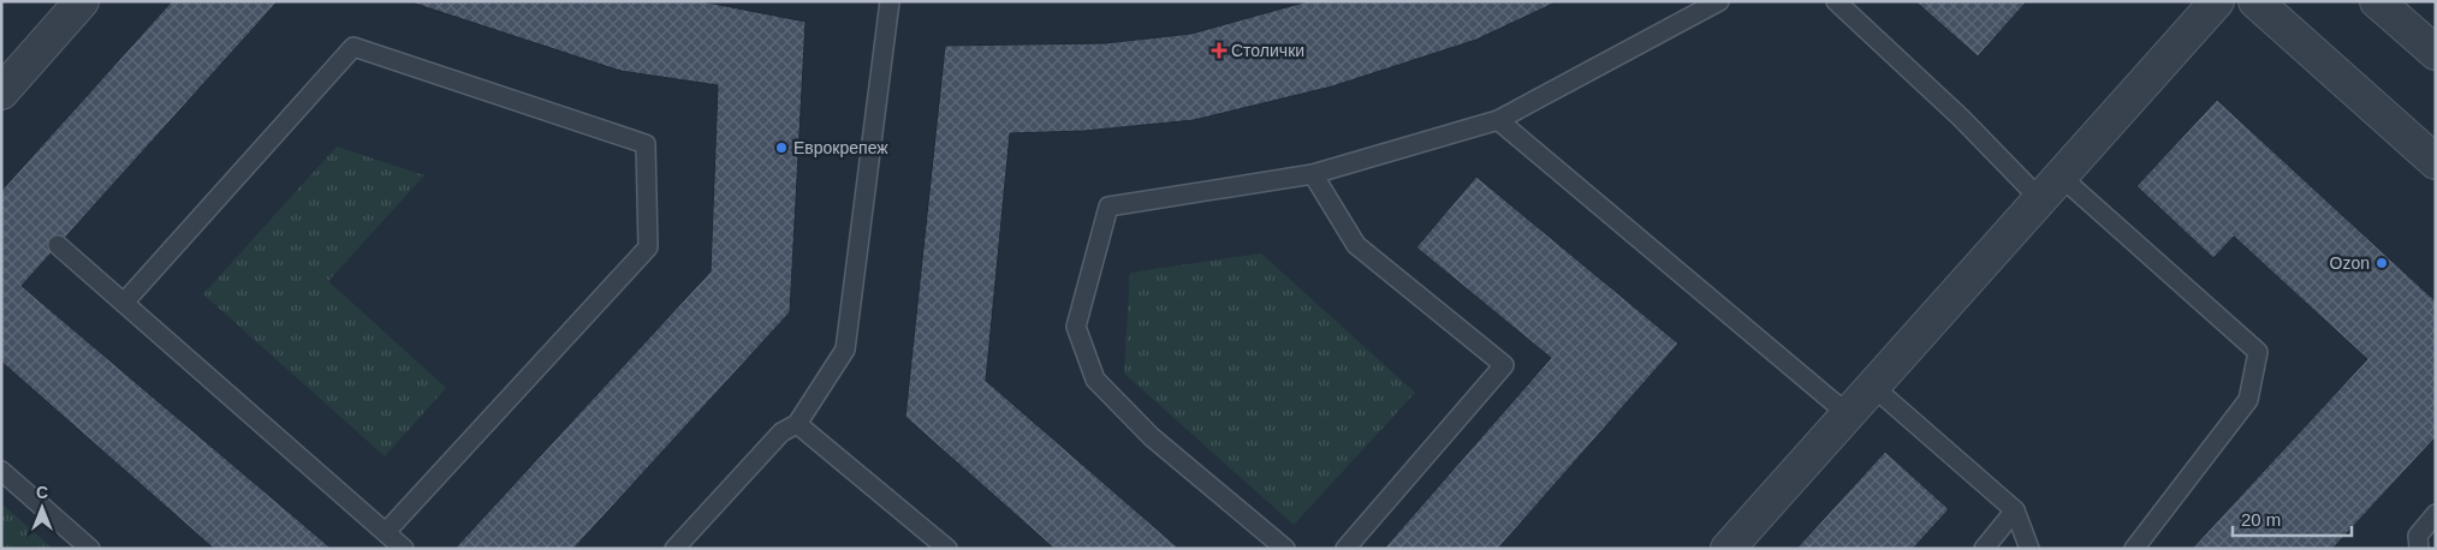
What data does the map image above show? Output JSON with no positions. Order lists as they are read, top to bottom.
{
  "places": {
    "health": ["Столички"],
    "other": ["Еврокрепеж", "Ozon"]
  },
  "scale_bar": "20 m",
  "north": "top"
}
